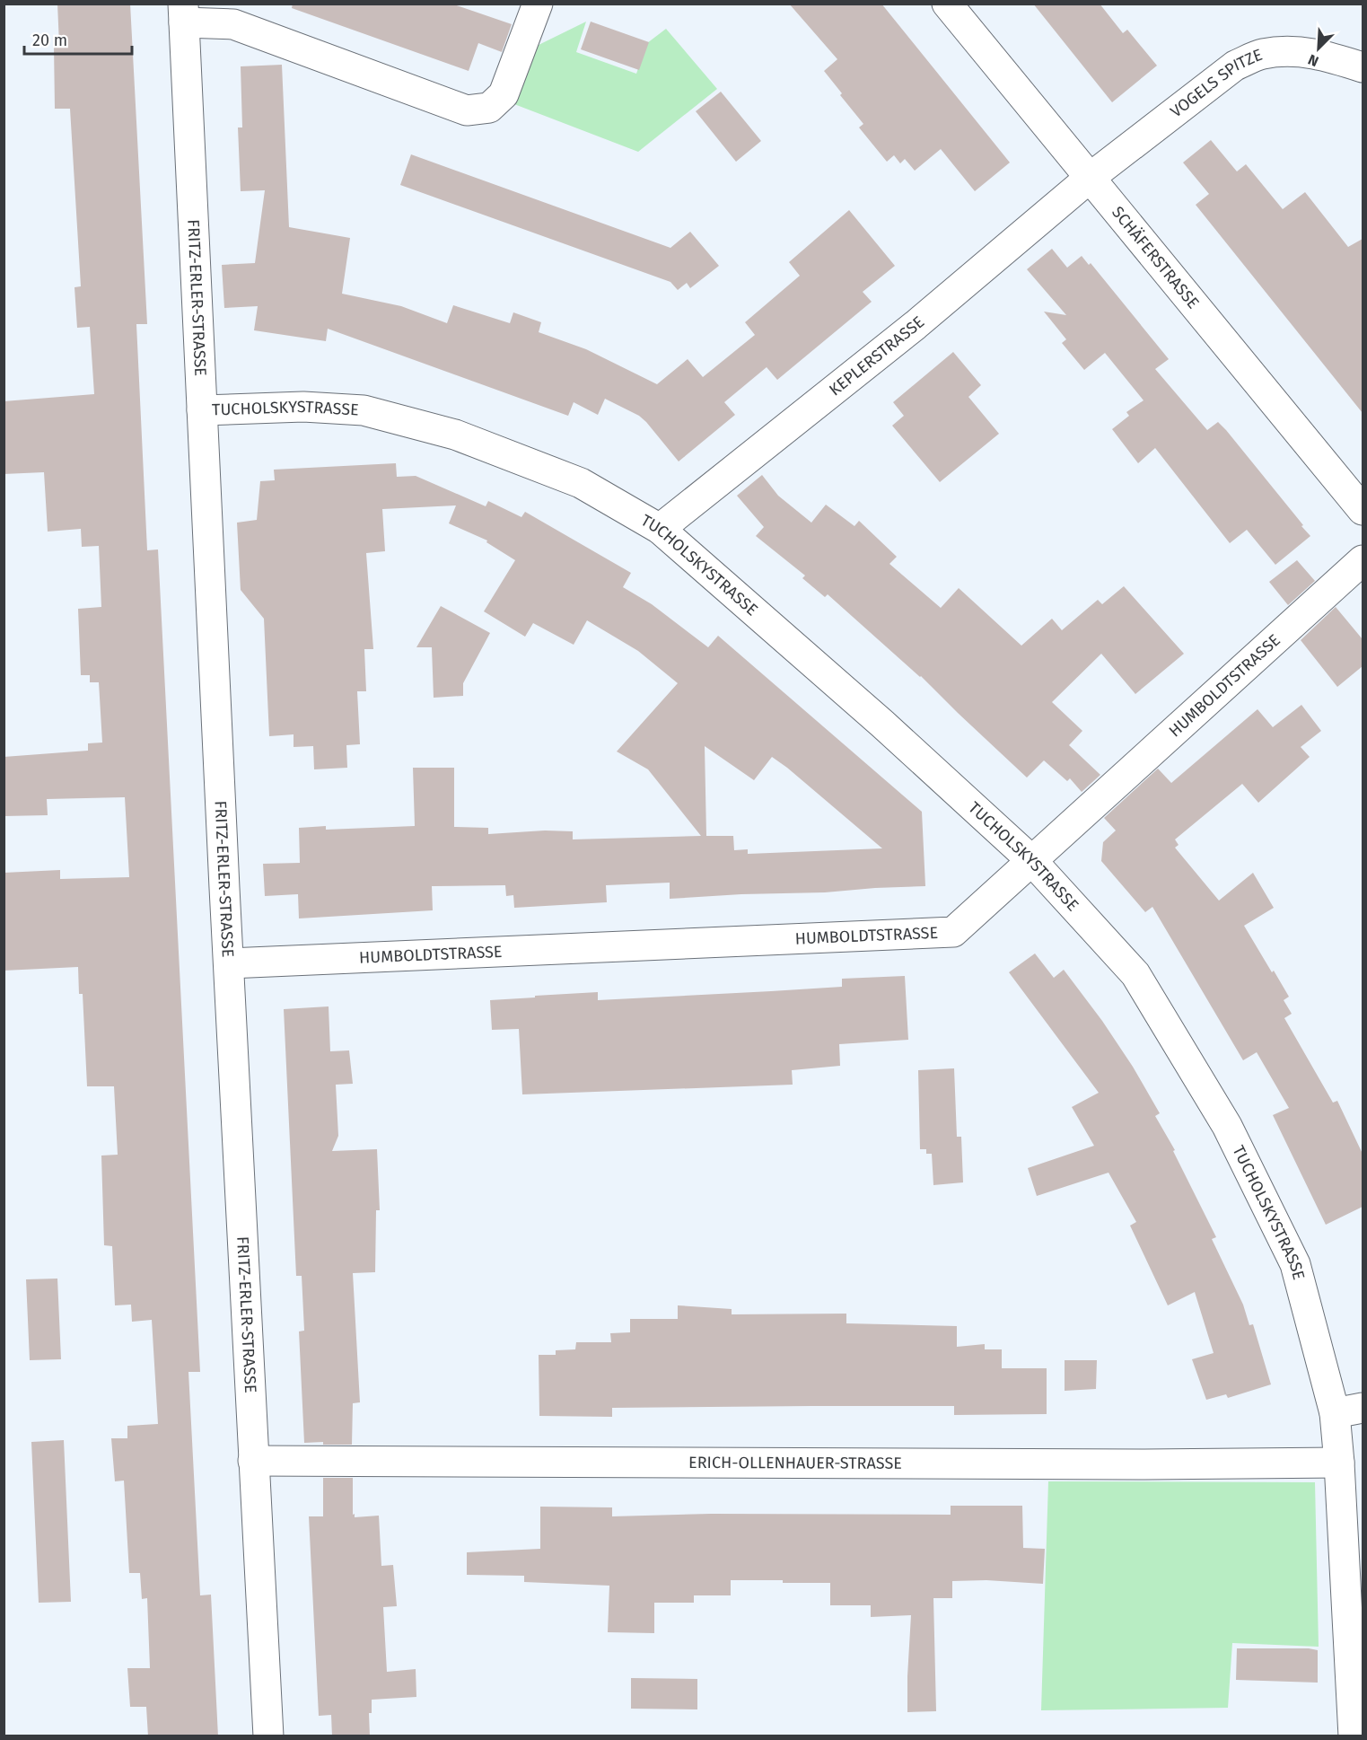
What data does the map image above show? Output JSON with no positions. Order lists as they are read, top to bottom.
{
  "streets": {
    "street": [
      "VOGELS SPITZE",
      "SCHÄFERSTRASSE",
      "FRITZ-ERLER-STRASSE",
      "KEPLERSTRASSE",
      "TUCHOLSKYSTRASSE",
      "HUMBOLDTSTRASSE",
      "ERICH-OLLENHAUER-STRASSE"
    ]
  },
  "crossings": [
    ["VOGELS SPITZE", "SCHÄFERSTRASSE"],
    ["VOGELS SPITZE", "KEPLERSTRASSE"],
    ["SCHÄFERSTRASSE", "KEPLERSTRASSE"],
    ["FRITZ-ERLER-STRASSE", "TUCHOLSKYSTRASSE"],
    ["FRITZ-ERLER-STRASSE", "HUMBOLDTSTRASSE"],
    ["FRITZ-ERLER-STRASSE", "ERICH-OLLENHAUER-STRASSE"],
    ["KEPLERSTRASSE", "TUCHOLSKYSTRASSE"],
    ["TUCHOLSKYSTRASSE", "HUMBOLDTSTRASSE"],
    ["TUCHOLSKYSTRASSE", "ERICH-OLLENHAUER-STRASSE"]
  ],
  "scale_bar": "20 m",
  "north": "bottom left"
}
